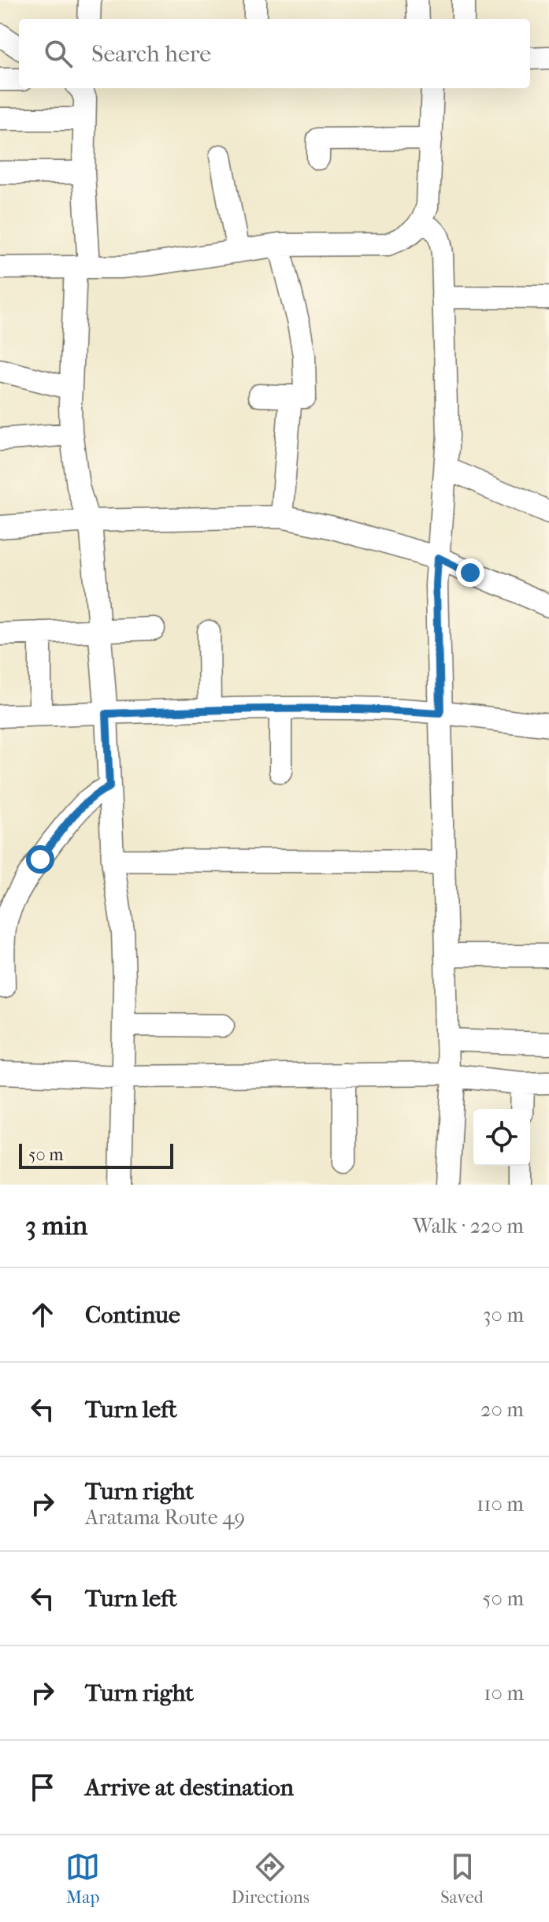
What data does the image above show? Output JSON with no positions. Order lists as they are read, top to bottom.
{
  "scale_bar": "50 m",
  "page": {
    "search": "Search here",
    "scale": "50 m",
    "heading": ["3 min", "Walk · 220 m"],
    "list": [
      ["Continue", "30 m"],
      ["Turn left", "20 m"],
      ["Turn right", "Aratama Route 49", "110 m"],
      ["Turn left", "50 m"],
      ["Turn right", "10 m"],
      "Arrive at destination"
    ],
    "nav": ["Map", "Directions", "Saved"]
  }
}
